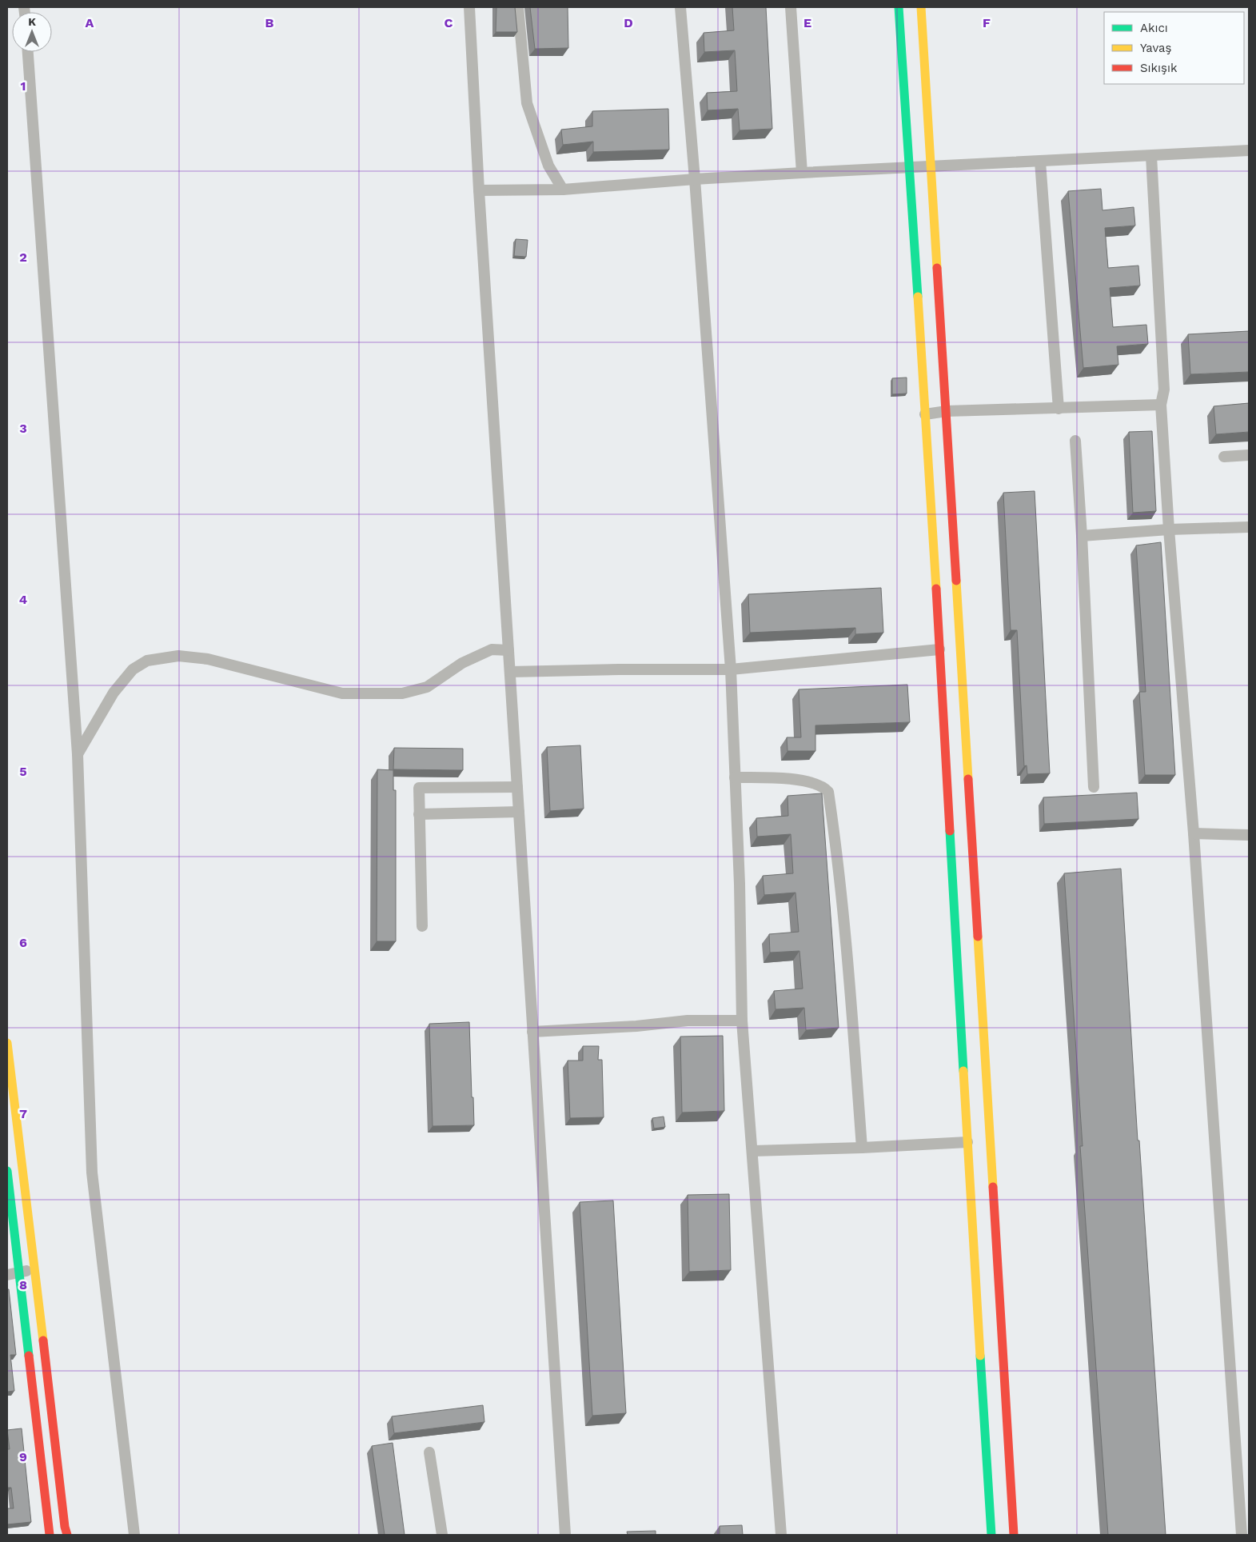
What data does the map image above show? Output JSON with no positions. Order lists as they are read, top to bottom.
{
  "legend": ["Akıcı", "Yavaş", "Sıkışık"],
  "north": "top",
  "grid": {
    "columns": [
      "A",
      "B",
      "C",
      "D",
      "E",
      "F"
    ],
    "rows": [
      "1",
      "2",
      "3",
      "4",
      "5",
      "6",
      "7",
      "8",
      "9"
    ]
  }
}
